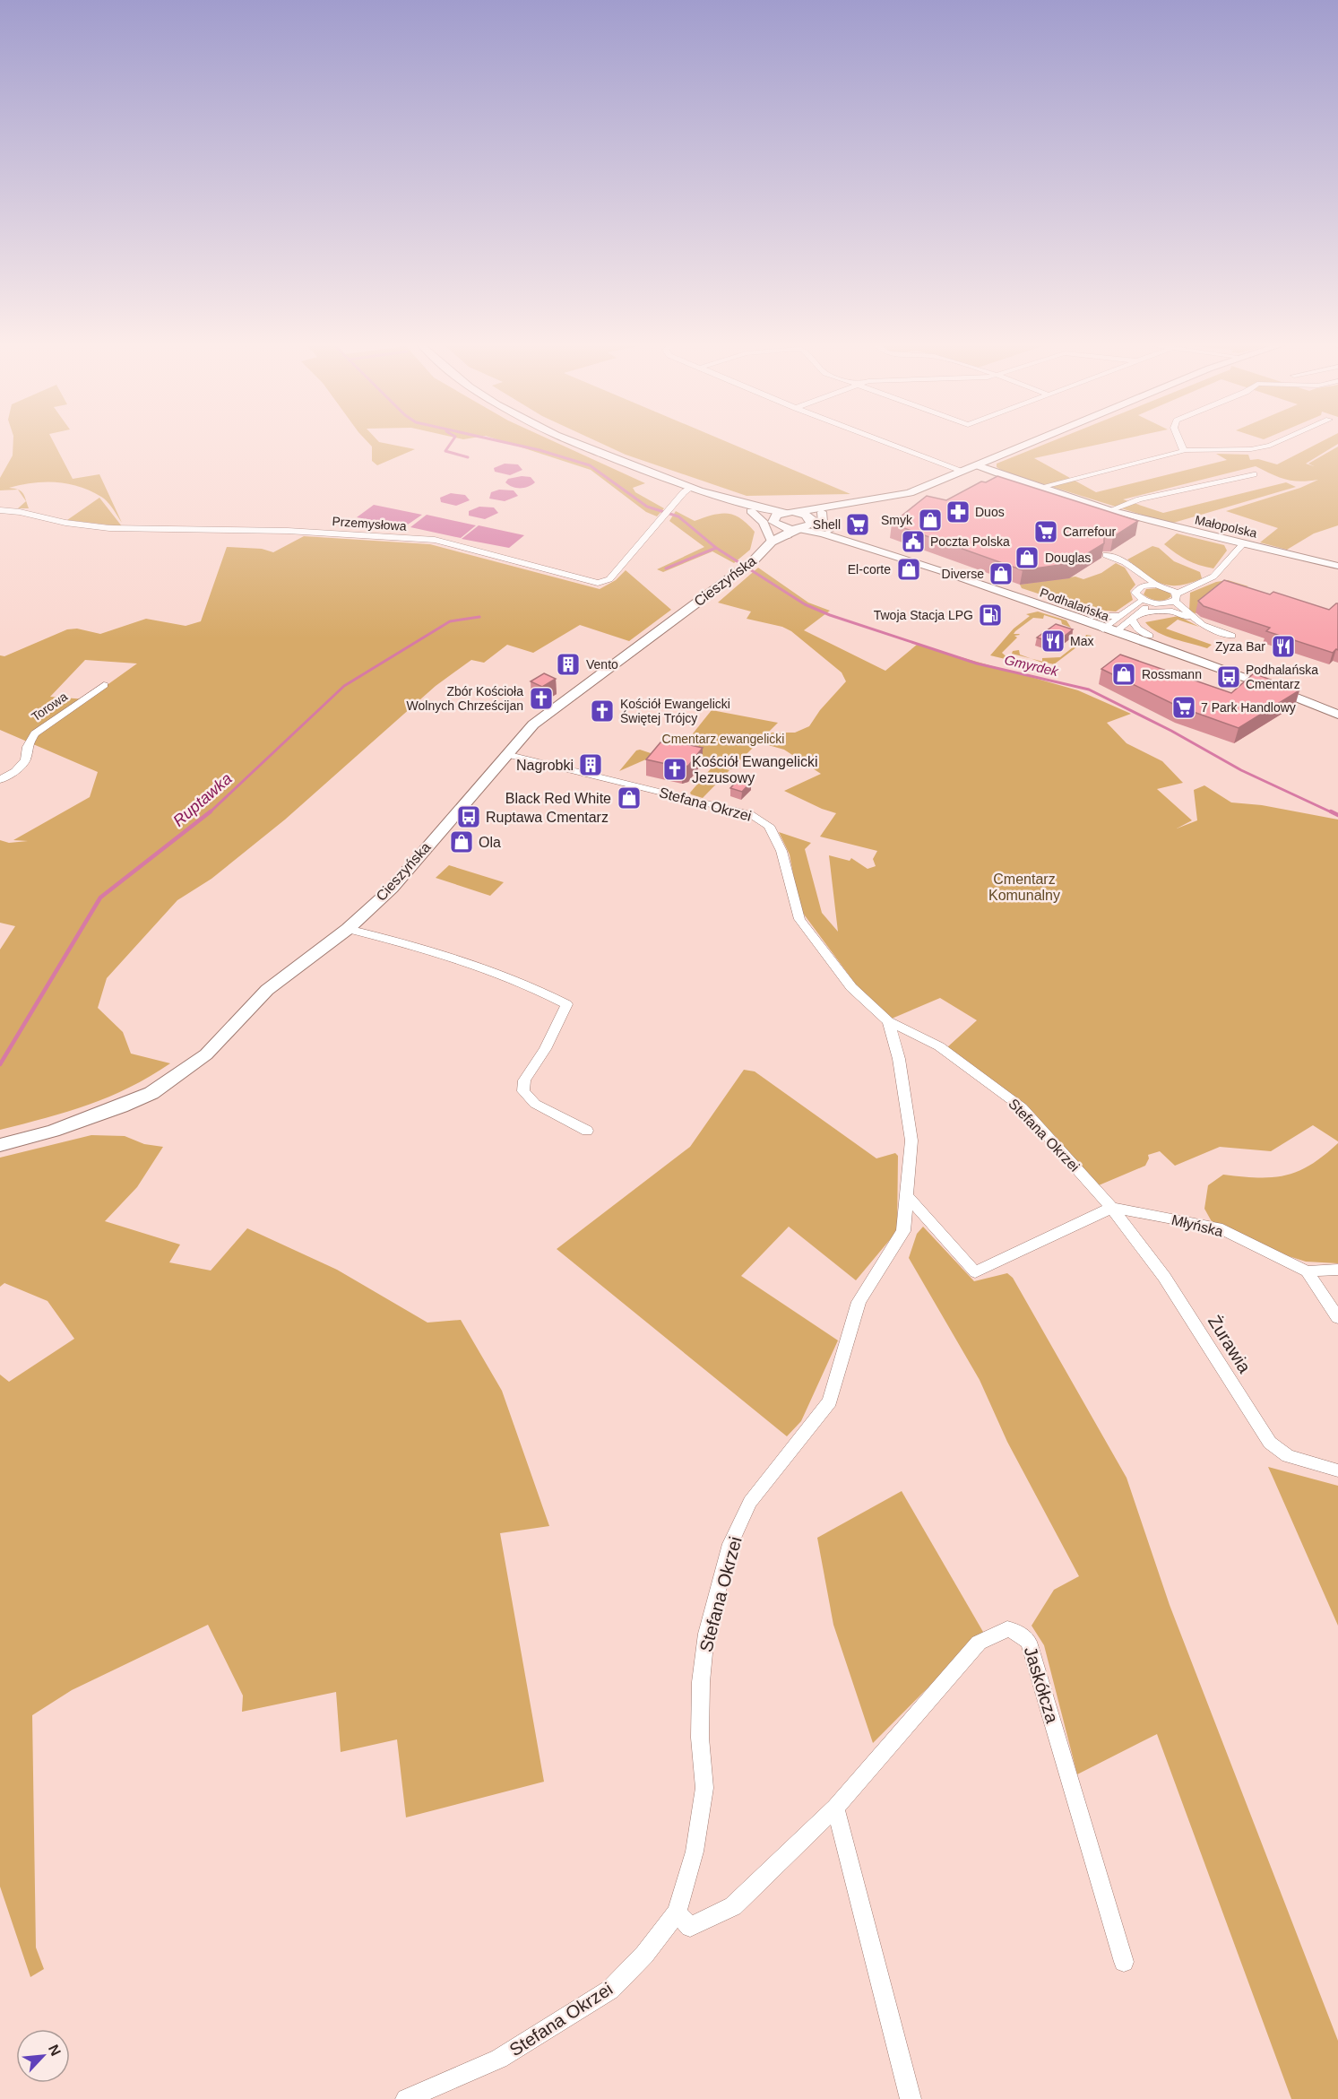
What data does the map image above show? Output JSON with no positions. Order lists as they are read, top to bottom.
{
  "streets": {
    "main road": ["Cieszyńska"],
    "street": [
      "Przemysłowa",
      "Małopolska",
      "Podhalańska",
      "Torowa",
      "Stefana Okrzei",
      "Młyńska",
      "Żurawia",
      "Jaskółcza"
    ]
  },
  "crossings": [
    ["Cieszyńska", "Podhalańska"],
    ["Cieszyńska", "Stefana Okrzei"],
    ["Stefana Okrzei", "Młyńska"],
    ["Stefana Okrzei", "Żurawia"],
    ["Stefana Okrzei", "Jaskółcza"],
    ["Młyńska", "Żurawia"]
  ],
  "water": ["Gmyrdek", "Ruptawka"],
  "parks": ["Cmentarz ewangelicki", "Cmentarz Komunalny"],
  "places": {
    "pharmacy": ["Duos"],
    "shop": [
      "Smyk",
      "Douglas",
      "El-corte",
      "Diverse",
      "Rossmann",
      "Black Red White",
      "Ola"
    ],
    "supermarket": ["Shell", "Carrefour", "7 Park Handlowy"],
    "public building": ["Poczta Polska"],
    "fuel station": ["Twoja Stacja LPG"],
    "restaurant": ["Max", "Zyza Bar"],
    "building": ["Vento", "Nagrobki"],
    "bus stop": ["Podhalańska Cmentarz", "Ruptawa Cmentarz"],
    "church": ["Zbór Kościoła Wolnych Chrześcijan", "Kościół Ewangelicki Świętej Trójcy", "Kościół Ewangelicki Jezusowy"]
  },
  "north": "top right"
}
